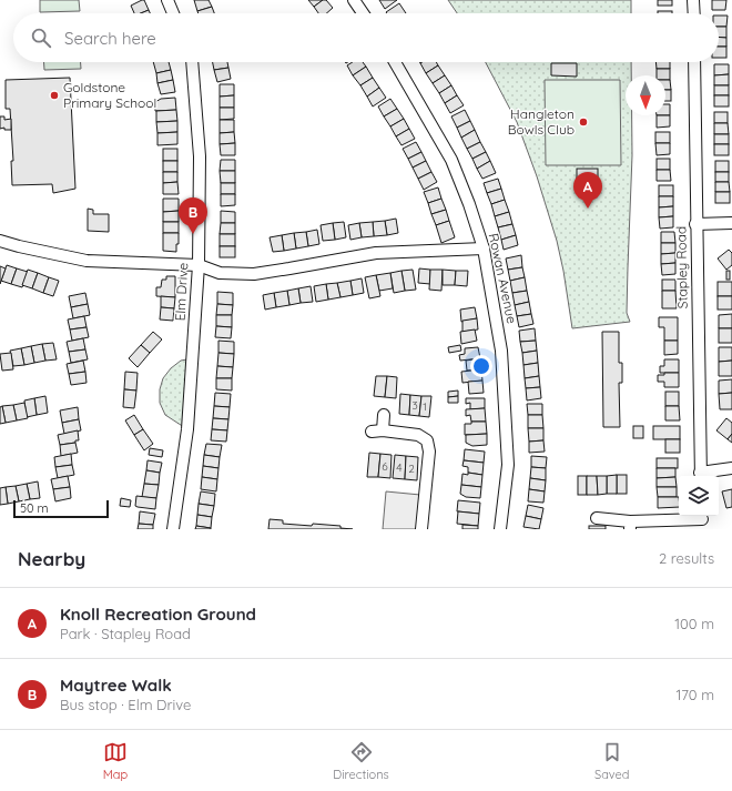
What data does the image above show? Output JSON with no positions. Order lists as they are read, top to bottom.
{
  "streets": {
    "street": ["Stapley Road", "Rowan Avenue", "Elm Drive"]
  },
  "places": ["Goldstone Primary School", "Hangleton Bowls Club"],
  "house_numbers": [
    "3",
    "1",
    "6",
    "4",
    "2"
  ],
  "scale_bar": "50 m",
  "north": "bottom",
  "page": {
    "search": "Search here",
    "pins": ["A", "B"],
    "scale": "50 m",
    "heading": ["Nearby", "2 results"],
    "list": [
      {
        "mark": "A",
        "name": "Knoll Recreation Ground",
        "note": "Park · Stapley Road",
        "value": "100 m"
      },
      {
        "mark": "B",
        "name": "Maytree Walk",
        "note": "Bus stop · Elm Drive",
        "value": "170 m"
      }
    ],
    "nav": ["Map", "Directions", "Saved"]
  }
}
